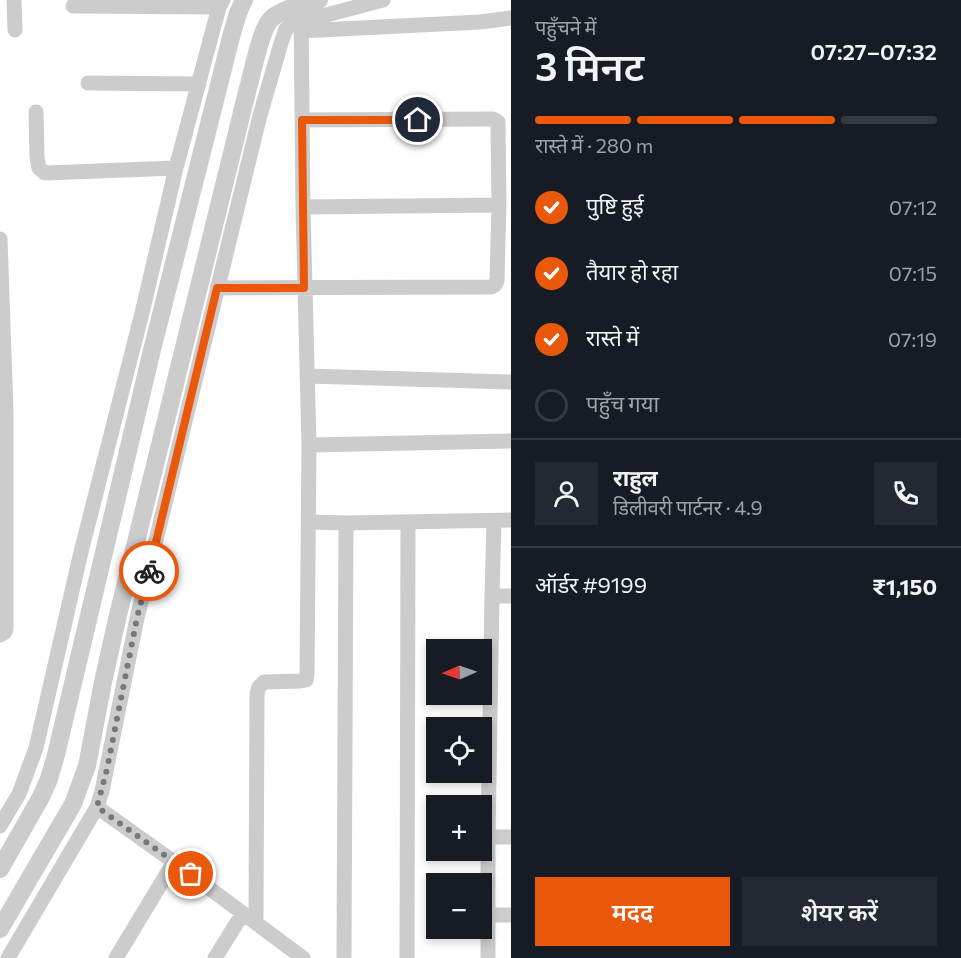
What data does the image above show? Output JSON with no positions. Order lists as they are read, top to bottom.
{
  "north": "left",
  "page": {
    "heading": ["3 मिनट", "पहुँचने में", "07:27–07:32"],
    "panel": [
      "राहुल",
      "डिलीवरी पार्टनर · 4.9",
      "ऑर्डर #9199",
      "₹1,150"
    ],
    "bar": "रास्ते में · 280 m",
    "list": [
      ["पुष्टि हुई", "07:12"],
      ["तैयार हो रहा", "07:15"],
      ["रास्ते में", "07:19"],
      "पहुँच गया"
    ],
    "map_buttons": ["+", "−"],
    "buttons": ["मदद", "शेयर करें"]
  }
}
